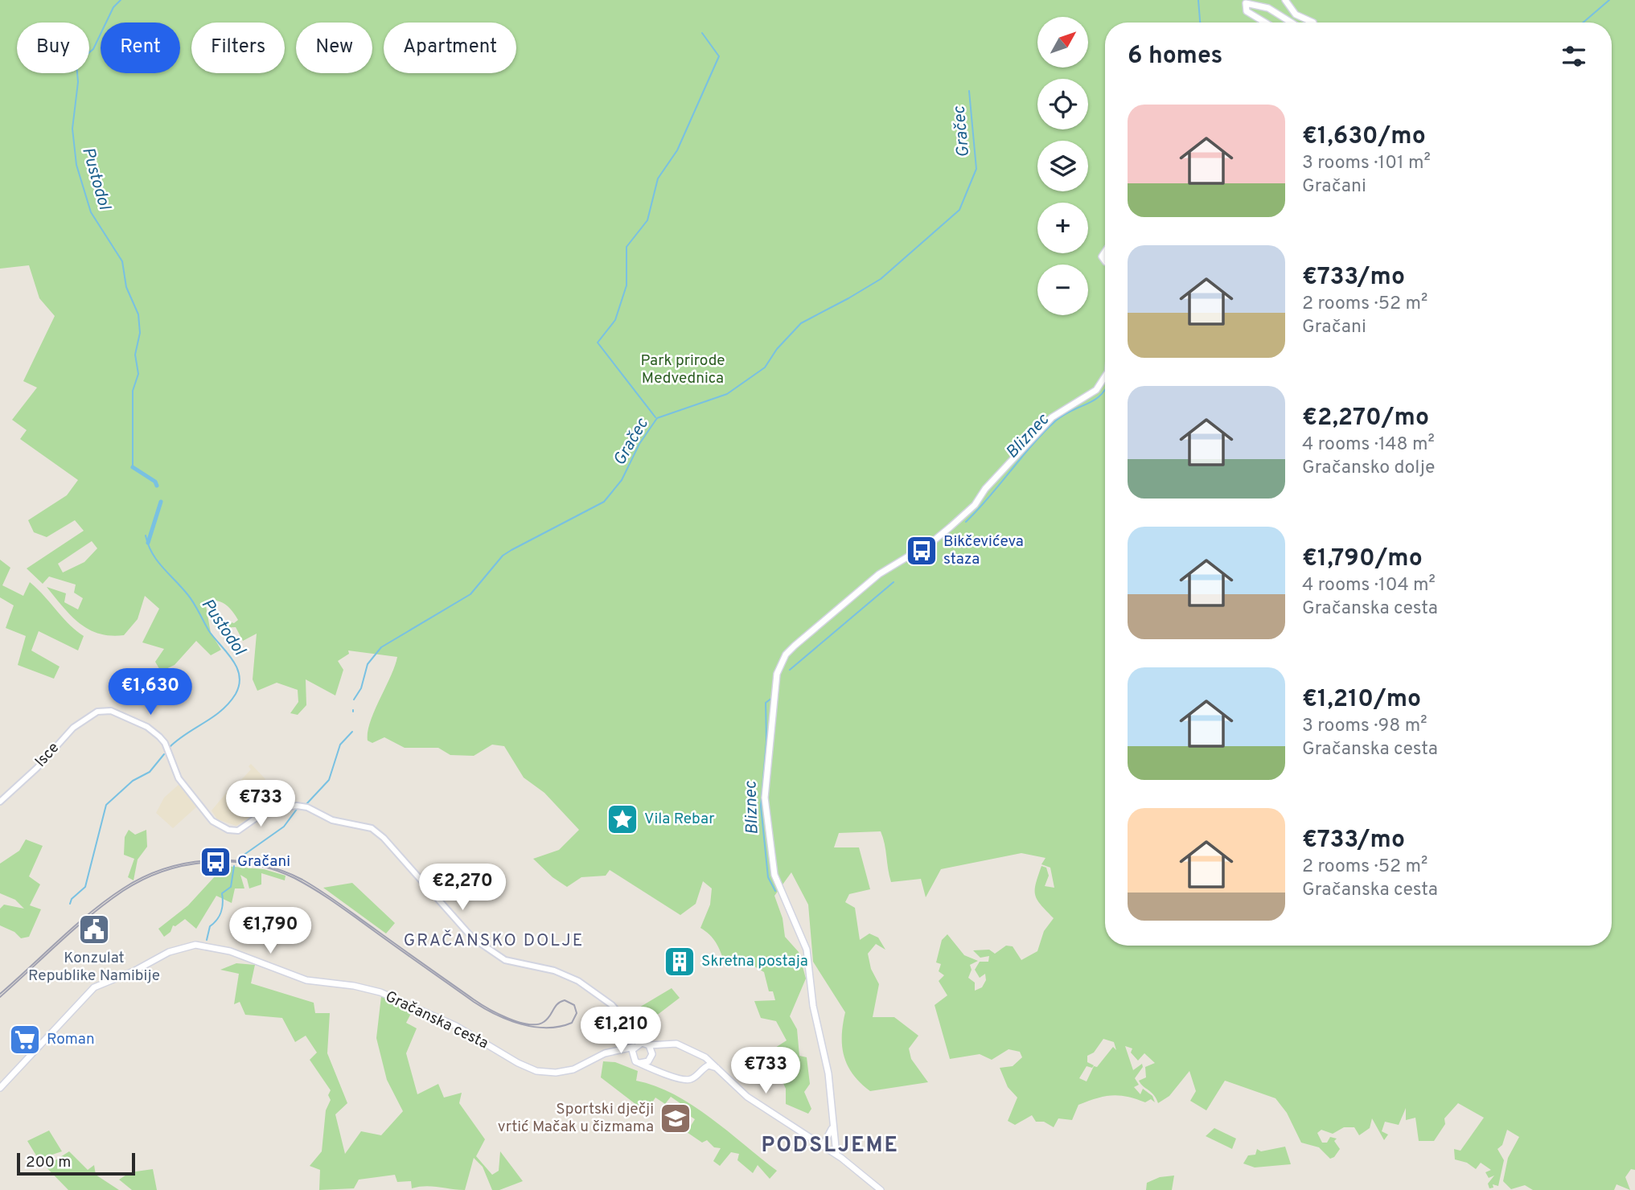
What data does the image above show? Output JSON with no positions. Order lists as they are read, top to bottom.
{
  "streets": {
    "main road": ["Gračanska cesta"],
    "street": ["Isce"]
  },
  "districts": ["GRAČANSKO DOLJE", "PODSLJEME"],
  "water": ["Gračec", "Pustodol", "Bliznec"],
  "parks": ["Park prirode Medvednica"],
  "places": {
    "bus stop": ["Bikčevićeva staza", "Gračani"],
    "place": ["Vila Rebar"],
    "public building": ["Konzulat Republike Namibije"],
    "building": ["Skretna postaja"],
    "supermarket": ["Roman"],
    "school or university": ["Sportski dječji vrtić Mačak u čizmama"]
  },
  "scale_bar": "200 m",
  "north": "top right",
  "page": {
    "map_buttons": ["+", "−"],
    "chip": [
      "Buy",
      "Rent",
      "Filters",
      "New",
      "Apartment"
    ],
    "heading": "6 homes",
    "list": [
      {
        "name": "€1,630/mo",
        "note": "3 rooms · 101 m² · Gračani"
      },
      {
        "name": "€733/mo",
        "note": "2 rooms · 52 m² · Gračani"
      },
      {
        "name": "€2,270/mo",
        "note": "4 rooms · 148 m² · Gračansko dolje"
      },
      {
        "name": "€1,790/mo",
        "note": "4 rooms · 104 m² · Gračanska cesta"
      },
      {
        "name": "€1,210/mo",
        "note": "3 rooms · 98 m² · Gračanska cesta"
      },
      {
        "name": "€733/mo",
        "note": "2 rooms · 52 m² · Gračanska cesta"
      }
    ],
    "price": [
      "€1,630",
      "€733",
      "€2,270",
      "€1,790",
      "€1,210",
      "€733"
    ],
    "scale": "200 m"
  }
}
